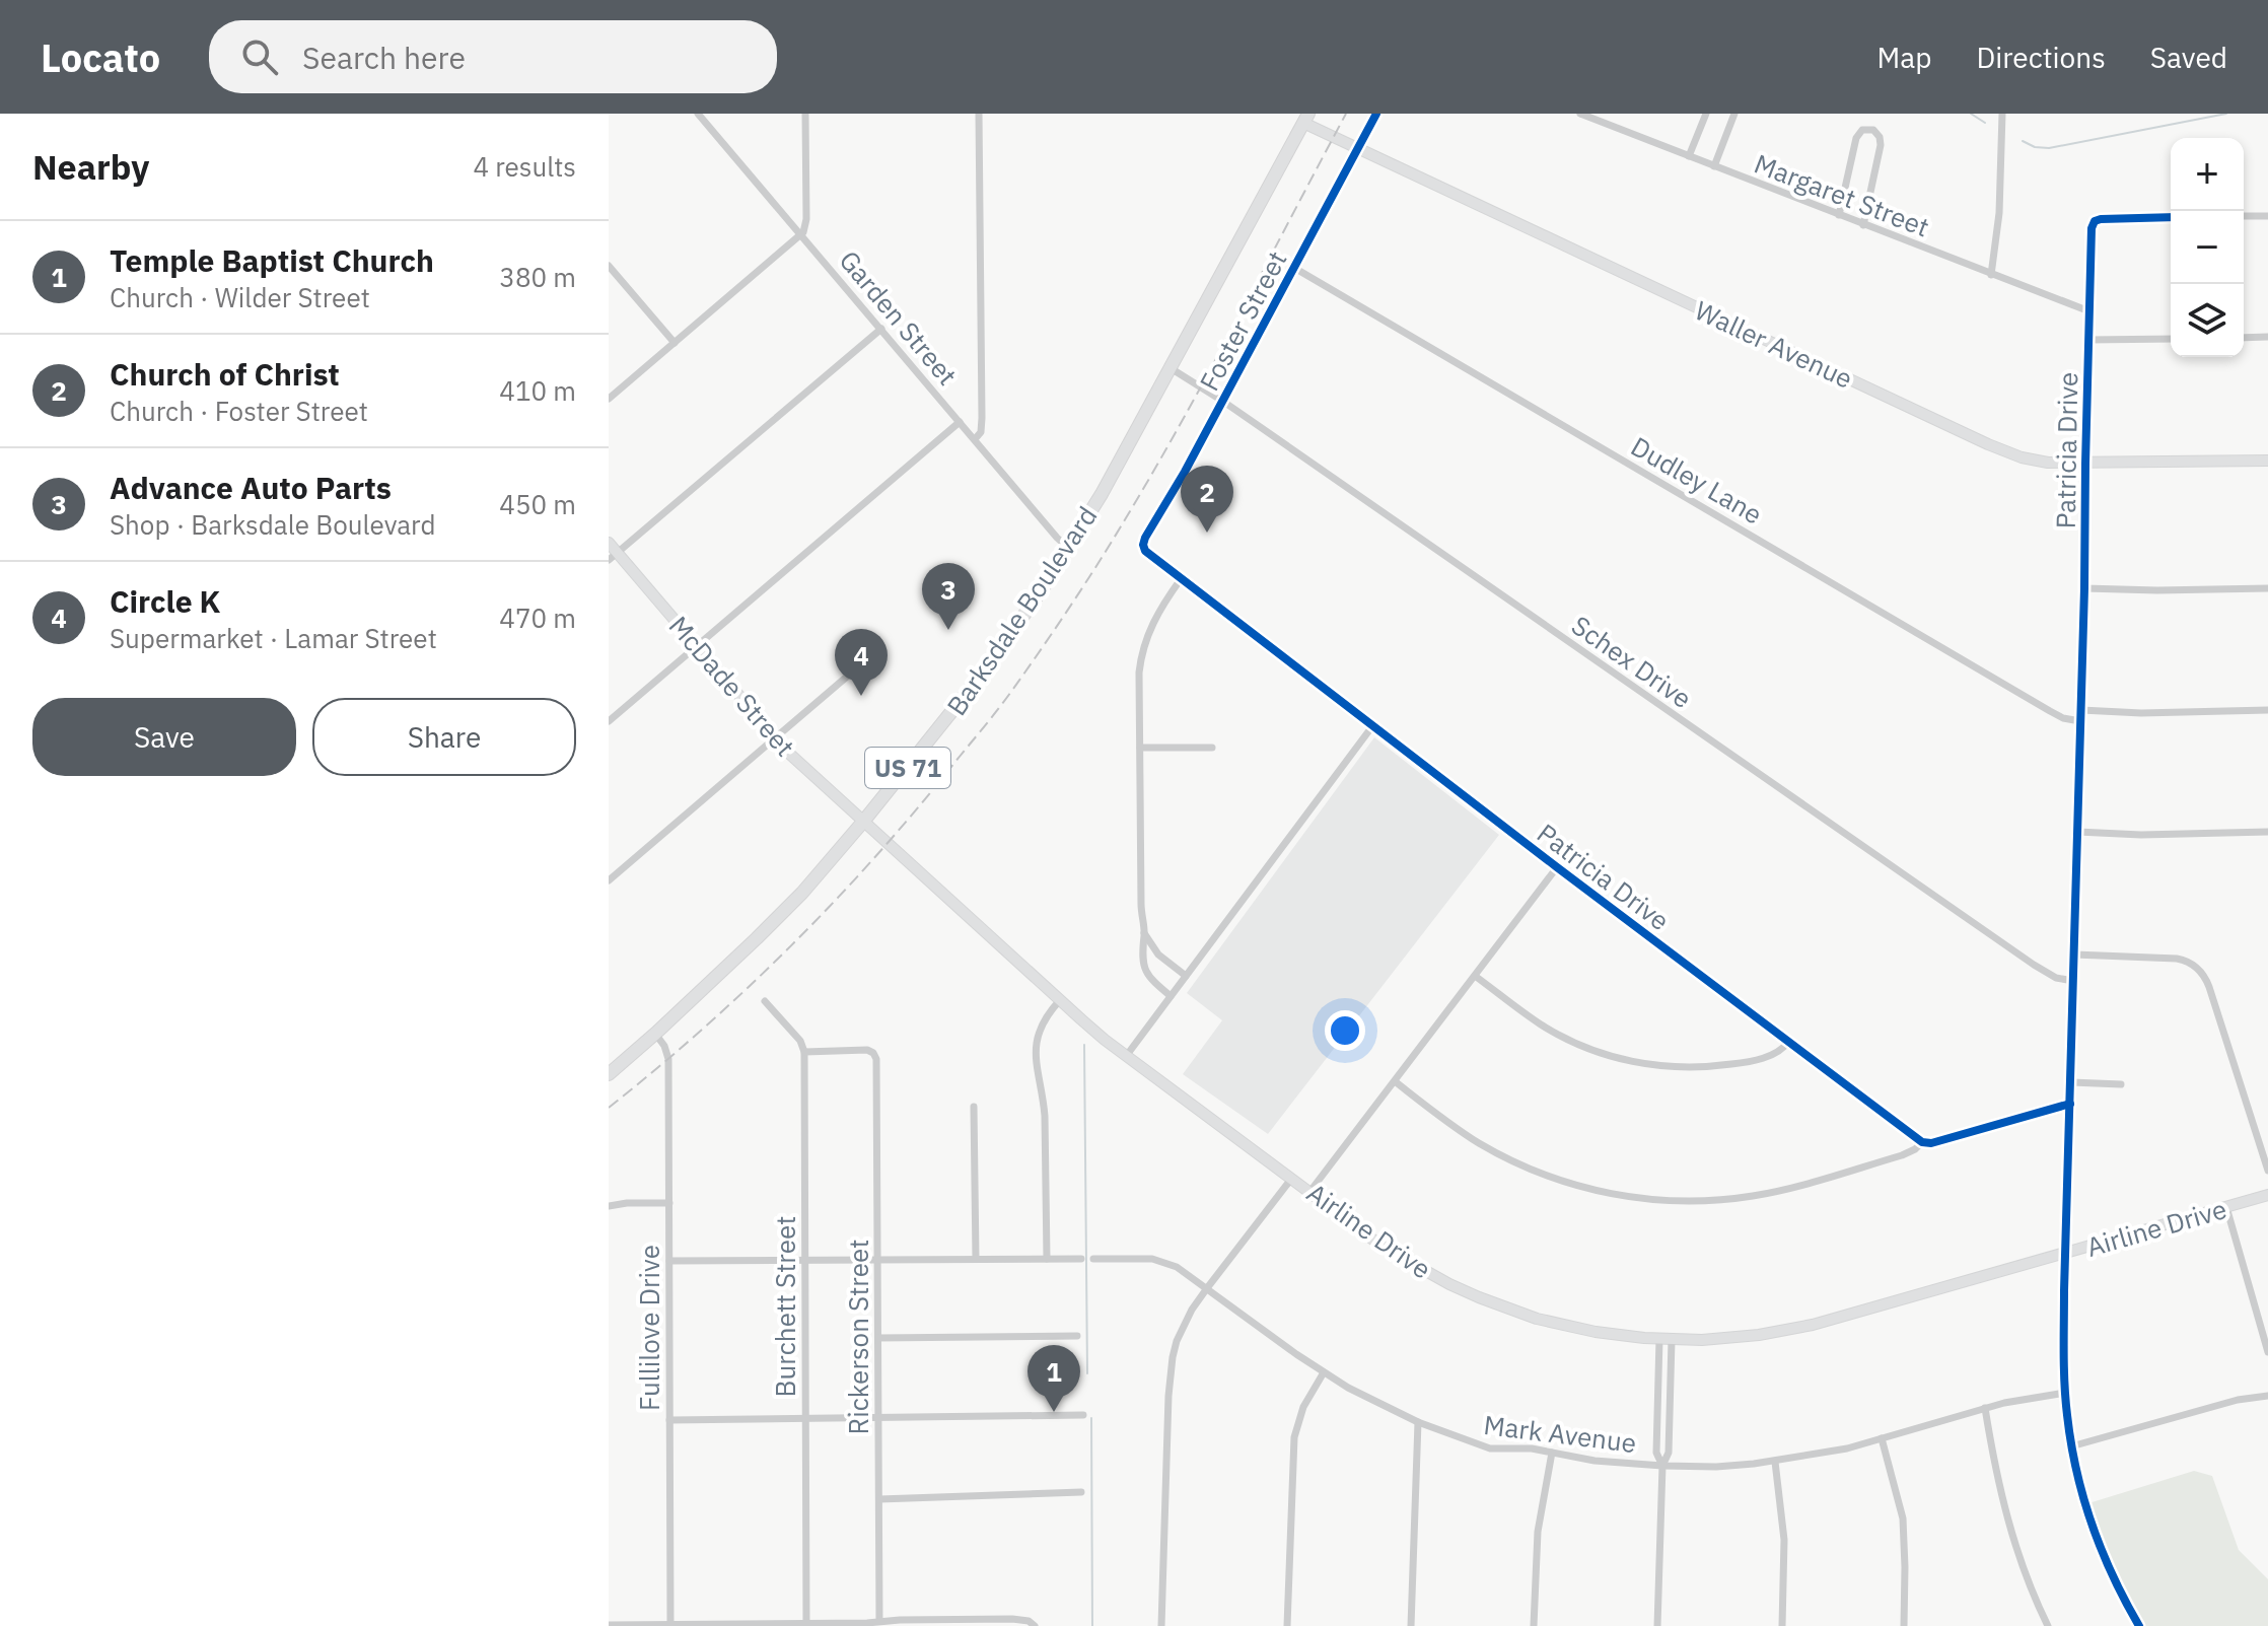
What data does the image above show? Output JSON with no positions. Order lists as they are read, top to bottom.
{
  "streets": {
    "main road": ["Barksdale Boulevard", "US 71"],
    "street": [
      "Margaret Street",
      "Garden Street",
      "Foster Street",
      "Waller Avenue",
      "Patricia Drive",
      "Dudley Lane",
      "Schex Drive",
      "McDade Street",
      "Airline Drive",
      "Burchett Street",
      "Fullilove Drive",
      "Rickerson Street",
      "Mark Avenue"
    ]
  },
  "crossings": [
    ["Margaret Street", "Patricia Drive"],
    ["Garden Street", "Barksdale Boulevard"],
    ["Foster Street", "Waller Avenue"],
    ["Foster Street", "Patricia Drive"],
    ["Foster Street", "Dudley Lane"],
    ["Foster Street", "Schex Drive"],
    ["Waller Avenue", "Patricia Drive"],
    ["Waller Avenue", "Barksdale Boulevard"],
    ["Patricia Drive", "Dudley Lane"],
    ["Patricia Drive", "Schex Drive"],
    ["Patricia Drive", "Airline Drive"],
    ["Patricia Drive", "Mark Avenue"],
    ["Barksdale Boulevard", "Schex Drive"],
    ["Barksdale Boulevard", "McDade Street"],
    ["Barksdale Boulevard", "Airline Drive"],
    ["Barksdale Boulevard", "Fullilove Drive"],
    ["McDade Street", "Airline Drive"],
    ["Burchett Street", "Rickerson Street"]
  ],
  "page": {
    "header": "Locato",
    "search": "Search here",
    "nav": ["Map", "Directions", "Saved"],
    "heading": ["Nearby", "4 results"],
    "map_buttons": ["+", "−"],
    "list": [
      {
        "mark": "1",
        "name": "Temple Baptist Church",
        "note": "Church · Wilder Street",
        "value": "380 m"
      },
      {
        "mark": "2",
        "name": "Church of Christ",
        "note": "Church · Foster Street",
        "value": "410 m"
      },
      {
        "mark": "3",
        "name": "Advance Auto Parts",
        "note": "Shop · Barksdale Boulevard",
        "value": "450 m"
      },
      {
        "mark": "4",
        "name": "Circle K",
        "note": "Supermarket · Lamar Street",
        "value": "470 m"
      }
    ],
    "pins": [
      "2",
      "3",
      "4",
      "1"
    ],
    "buttons": ["Save", "Share"]
  }
}
